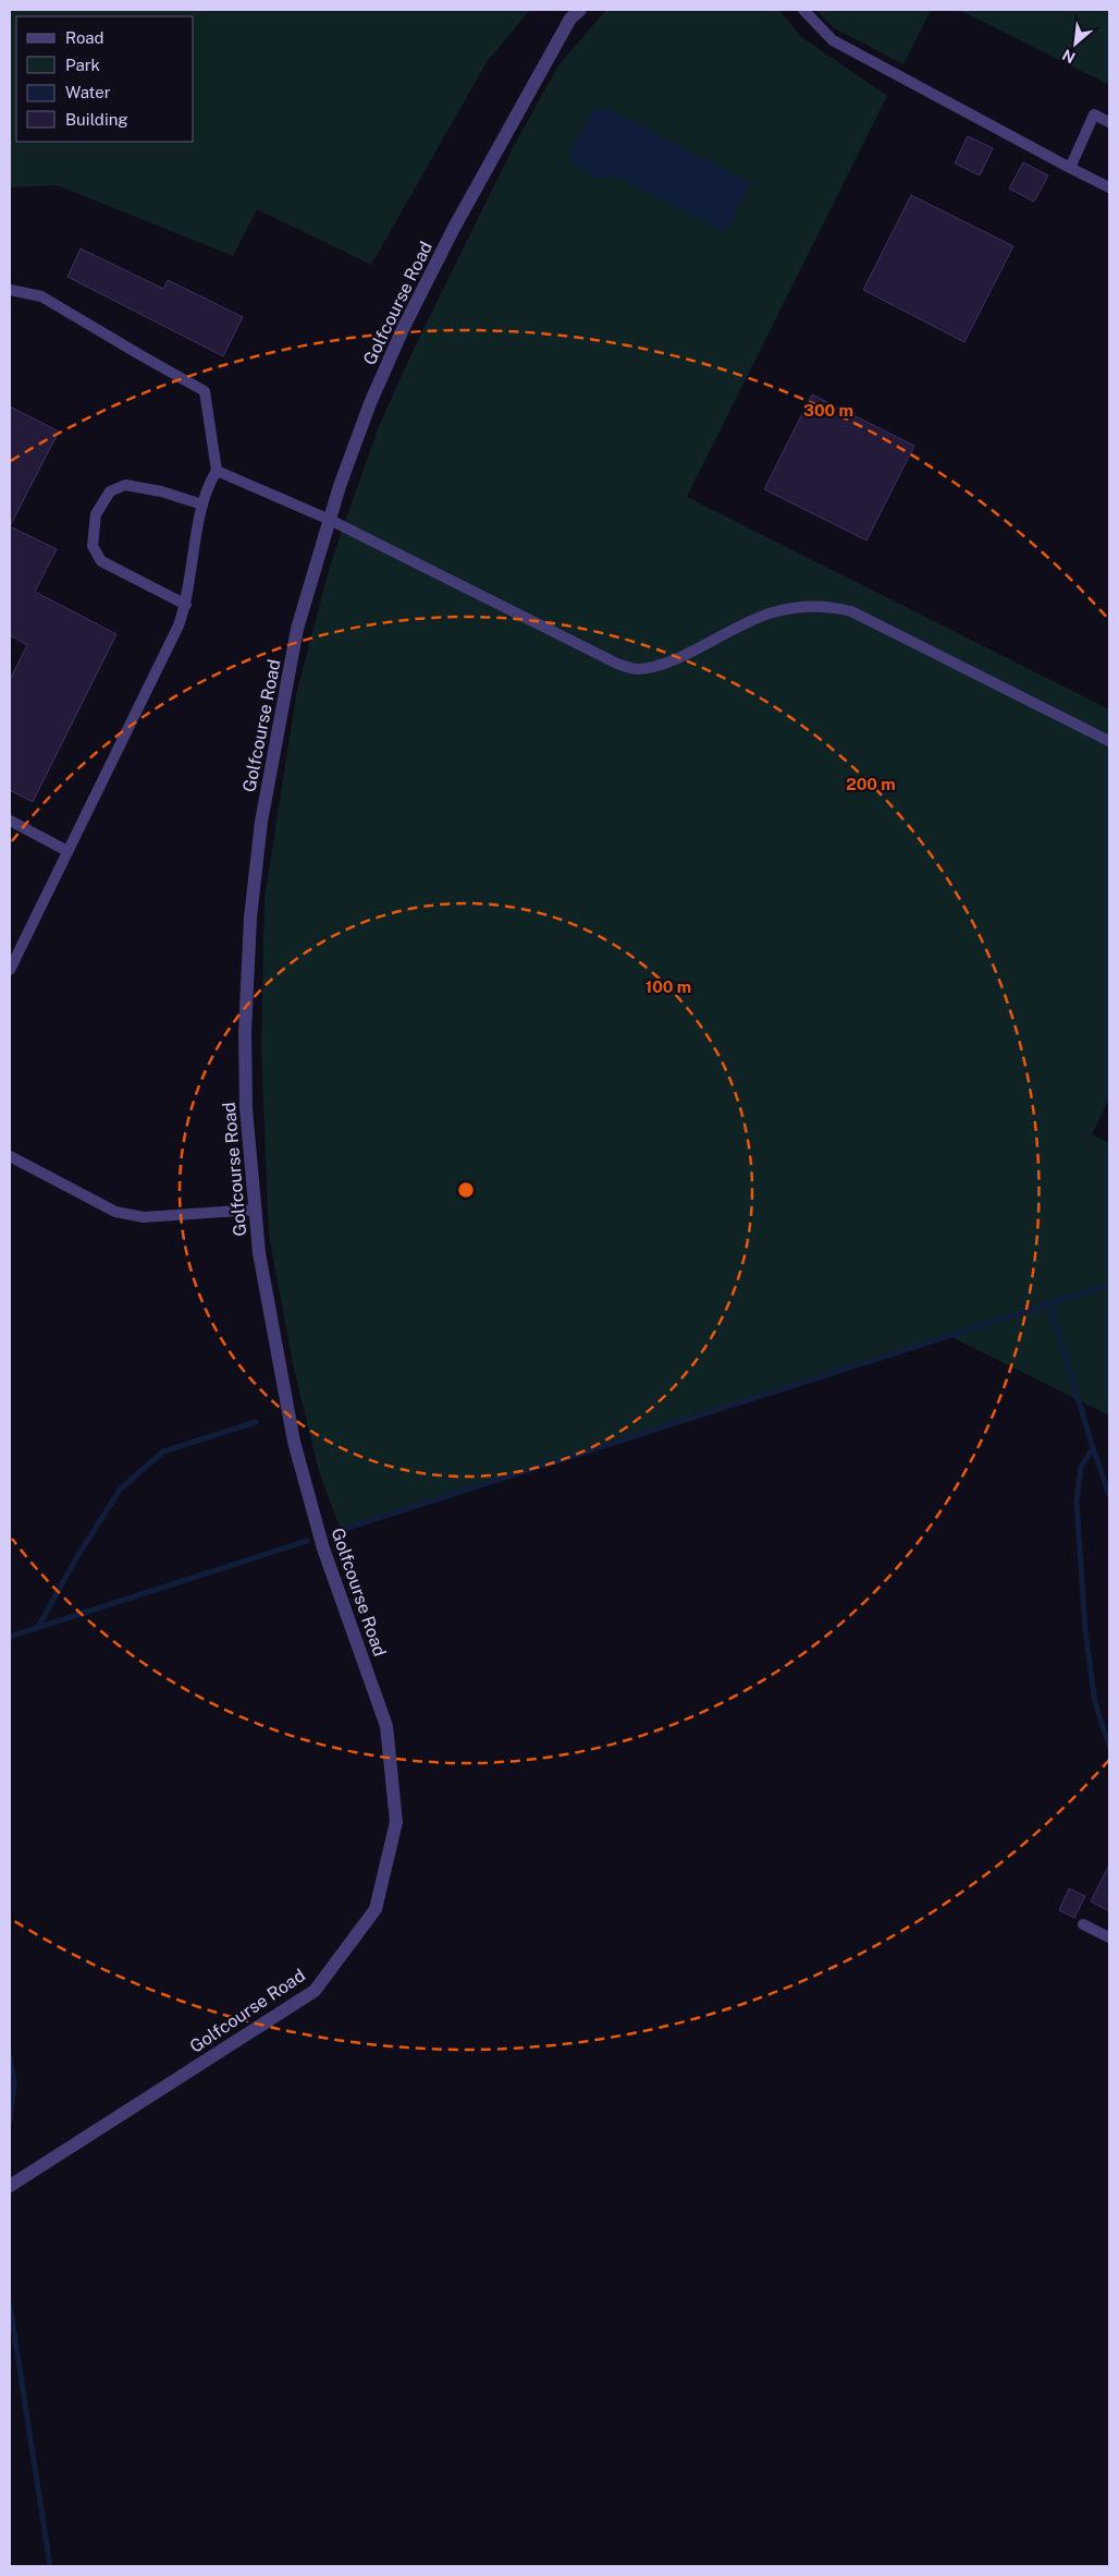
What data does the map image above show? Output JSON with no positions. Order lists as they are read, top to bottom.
{
  "streets": {
    "street": ["Golfcourse Road"]
  },
  "legend": [
    "Road",
    "Park",
    "Water",
    "Building"
  ],
  "north": "bottom left",
  "rings": ["300 m", "200 m", "100 m"]
}
